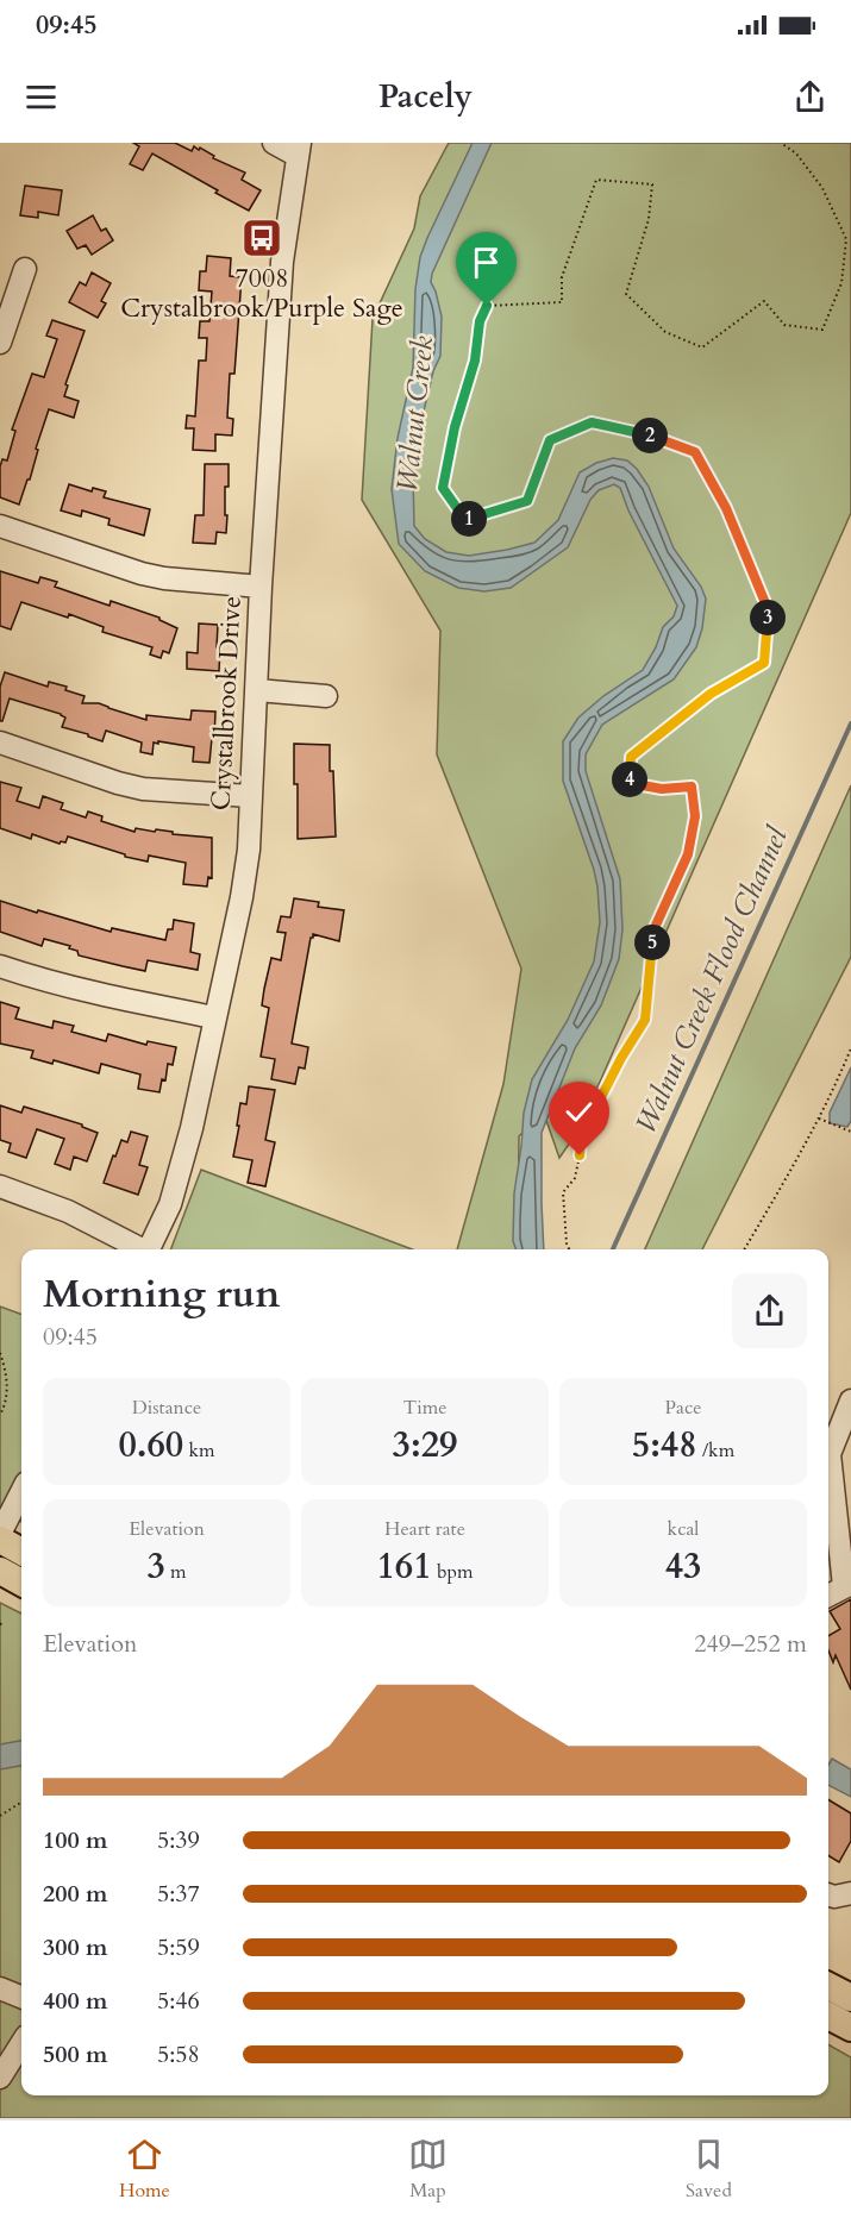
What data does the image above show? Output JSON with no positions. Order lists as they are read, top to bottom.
{
  "streets": {
    "street": ["Crystalbrook Drive"]
  },
  "water": ["Walnut Creek", "Walnut Creek Flood Channel"],
  "places": {
    "bus stop": ["7008 Crystalbrook/Purple Sage"]
  },
  "page": {
    "status": "09:45",
    "header": "Pacely",
    "pins": [
      "2",
      "1",
      "3",
      "4",
      "5"
    ],
    "heading": ["Morning run", "09:45"],
    "stats": [
      ["Distance", "0.60 km"],
      ["Time", "3:29"],
      ["Pace", "5:48 /km"],
      ["Elevation", "3 m"],
      ["Heart rate", "161 bpm"],
      ["kcal", "43"]
    ],
    "chart": ["Elevation", "249–252 m"],
    "list": [
      {
        "name": "100 m",
        "note": "5:39"
      },
      {
        "name": "200 m",
        "note": "5:37"
      },
      {
        "name": "300 m",
        "note": "5:59"
      },
      {
        "name": "400 m",
        "note": "5:46"
      },
      {
        "name": "500 m",
        "note": "5:58"
      }
    ],
    "tabs": ["Home", "Map", "Saved"]
  }
}
